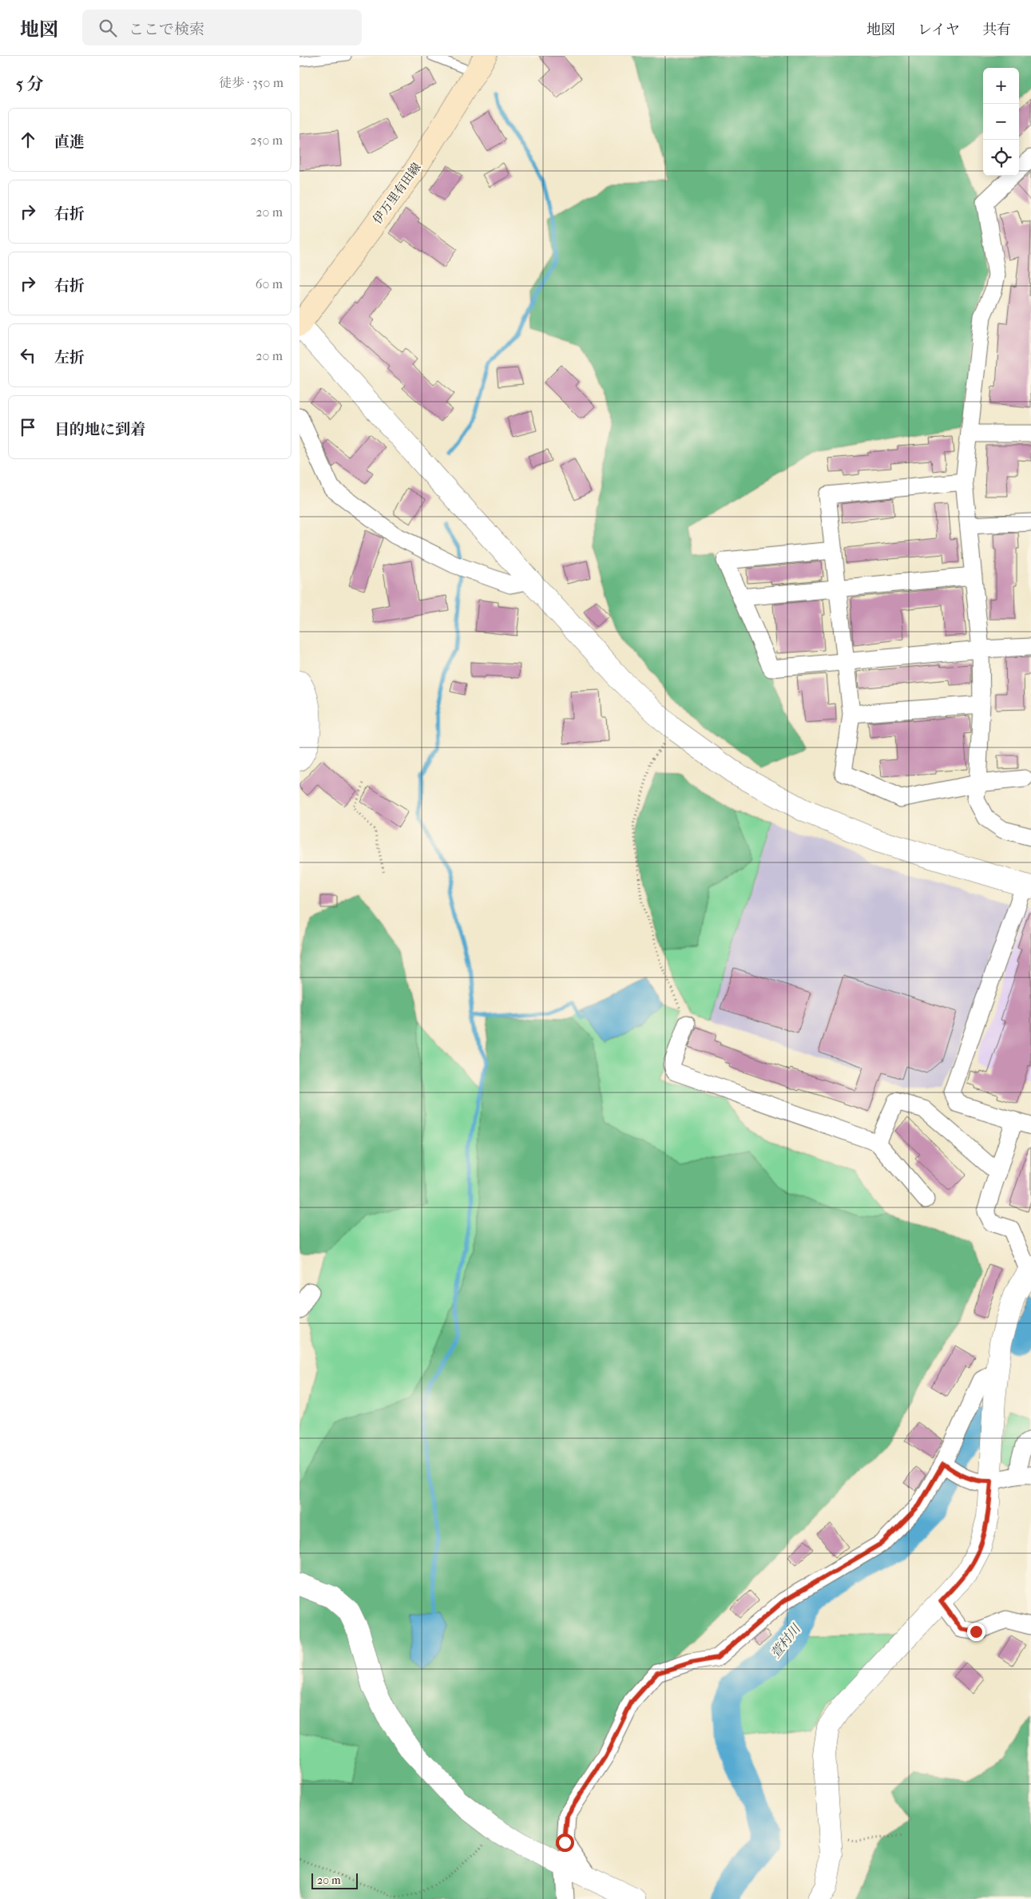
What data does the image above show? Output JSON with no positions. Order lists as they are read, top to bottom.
{
  "streets": {
    "main road": ["伊万里有田線"]
  },
  "water": ["萱村川"],
  "scale_bar": "20 m",
  "page": {
    "header": "地図",
    "search": "ここで検索",
    "nav": ["地図", "レイヤ", "共有"],
    "heading": ["5 分", "徒歩 · 350 m"],
    "map_buttons": ["+", "−"],
    "list": [
      ["直進", "250 m"],
      ["右折", "20 m"],
      ["右折", "60 m"],
      ["左折", "20 m"],
      "目的地に到着"
    ],
    "scale": "20 m"
  }
}
